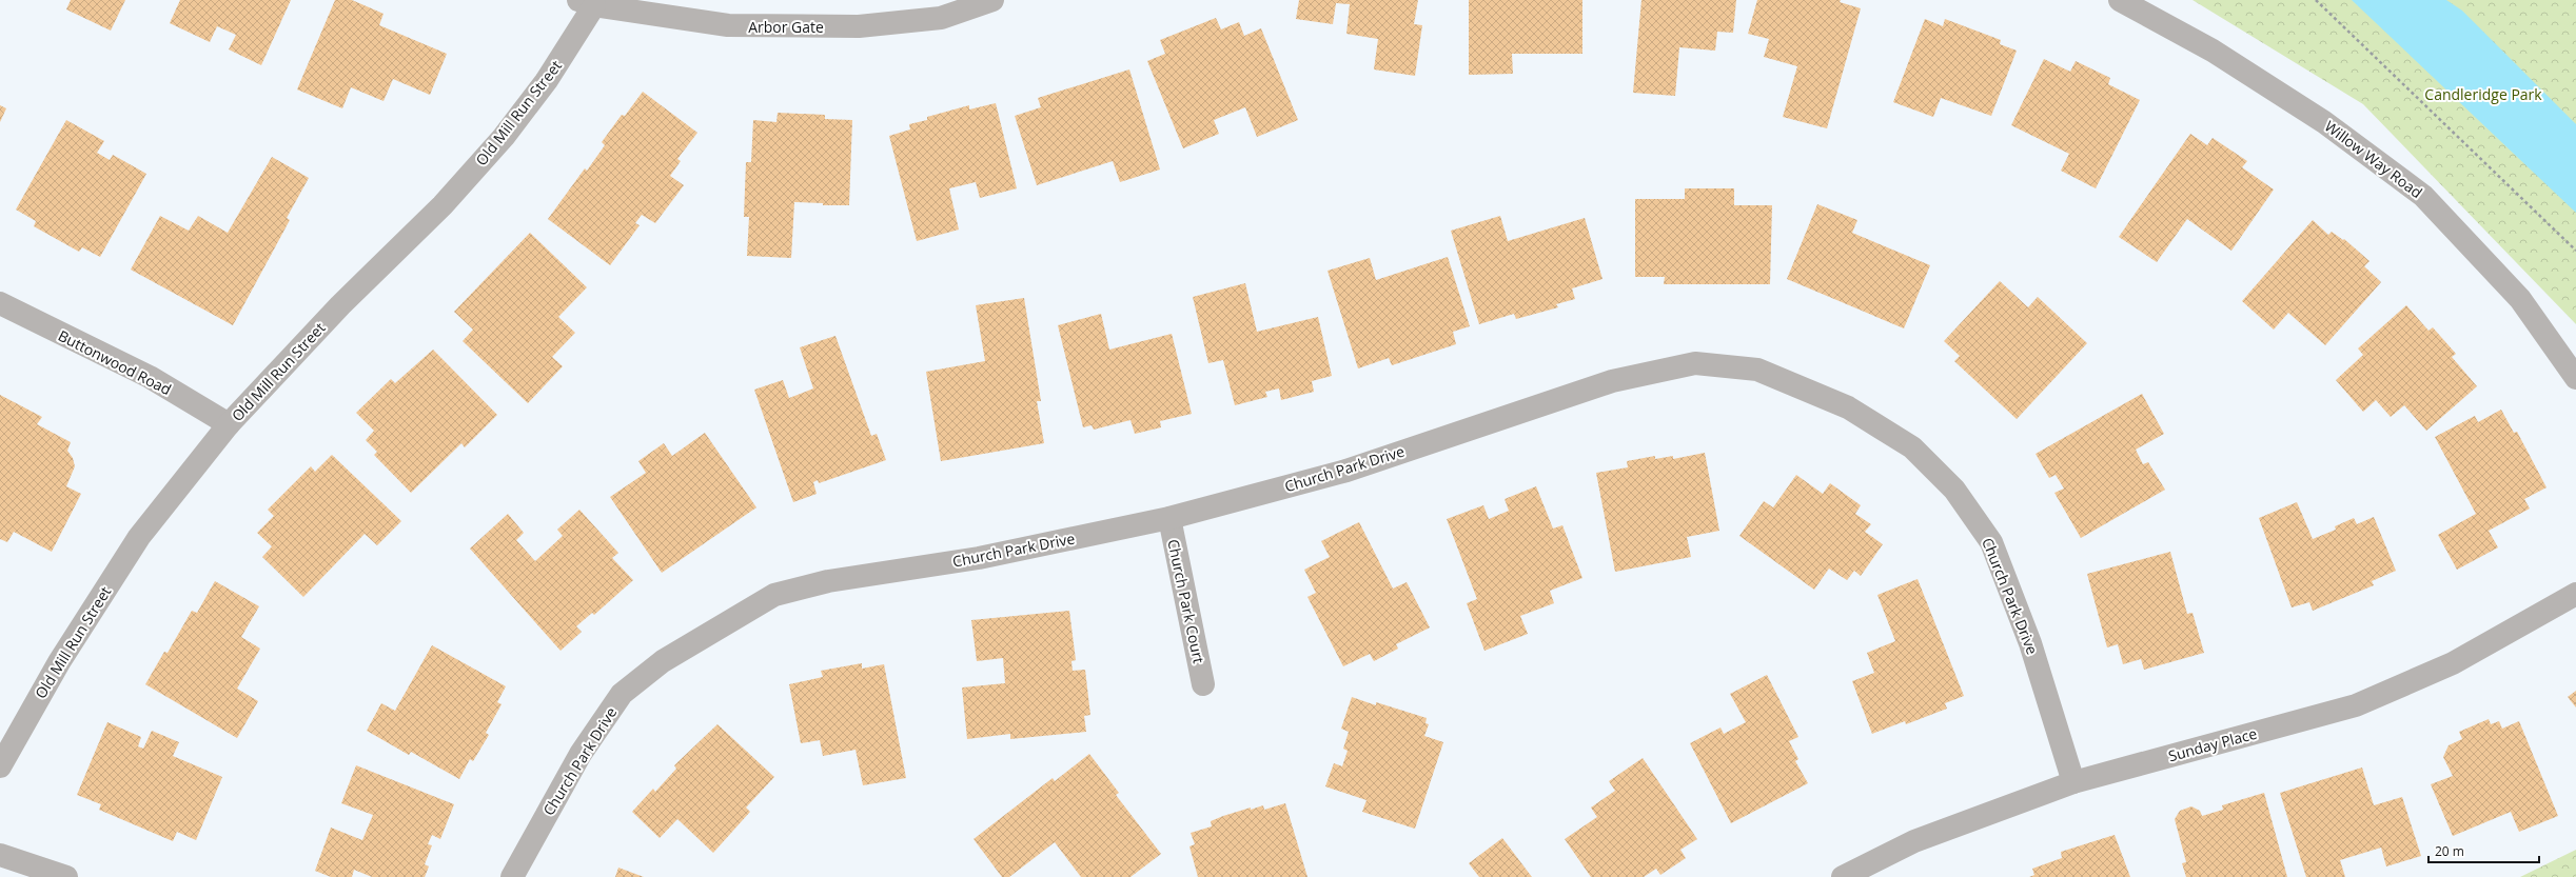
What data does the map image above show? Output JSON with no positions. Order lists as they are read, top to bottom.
{
  "streets": {
    "street": [
      "Arbor Gate",
      "Old Mill Run Street",
      "Willow Way Road",
      "Buttonwood Road",
      "Church Park Drive",
      "Church Park Court",
      "Sunday Place"
    ]
  },
  "crossings": [
    ["Arbor Gate", "Old Mill Run Street"],
    ["Old Mill Run Street", "Buttonwood Road"],
    ["Church Park Drive", "Church Park Court"],
    ["Church Park Drive", "Sunday Place"]
  ],
  "parks": ["Candleridge Park"],
  "scale_bar": "20 m"
}
